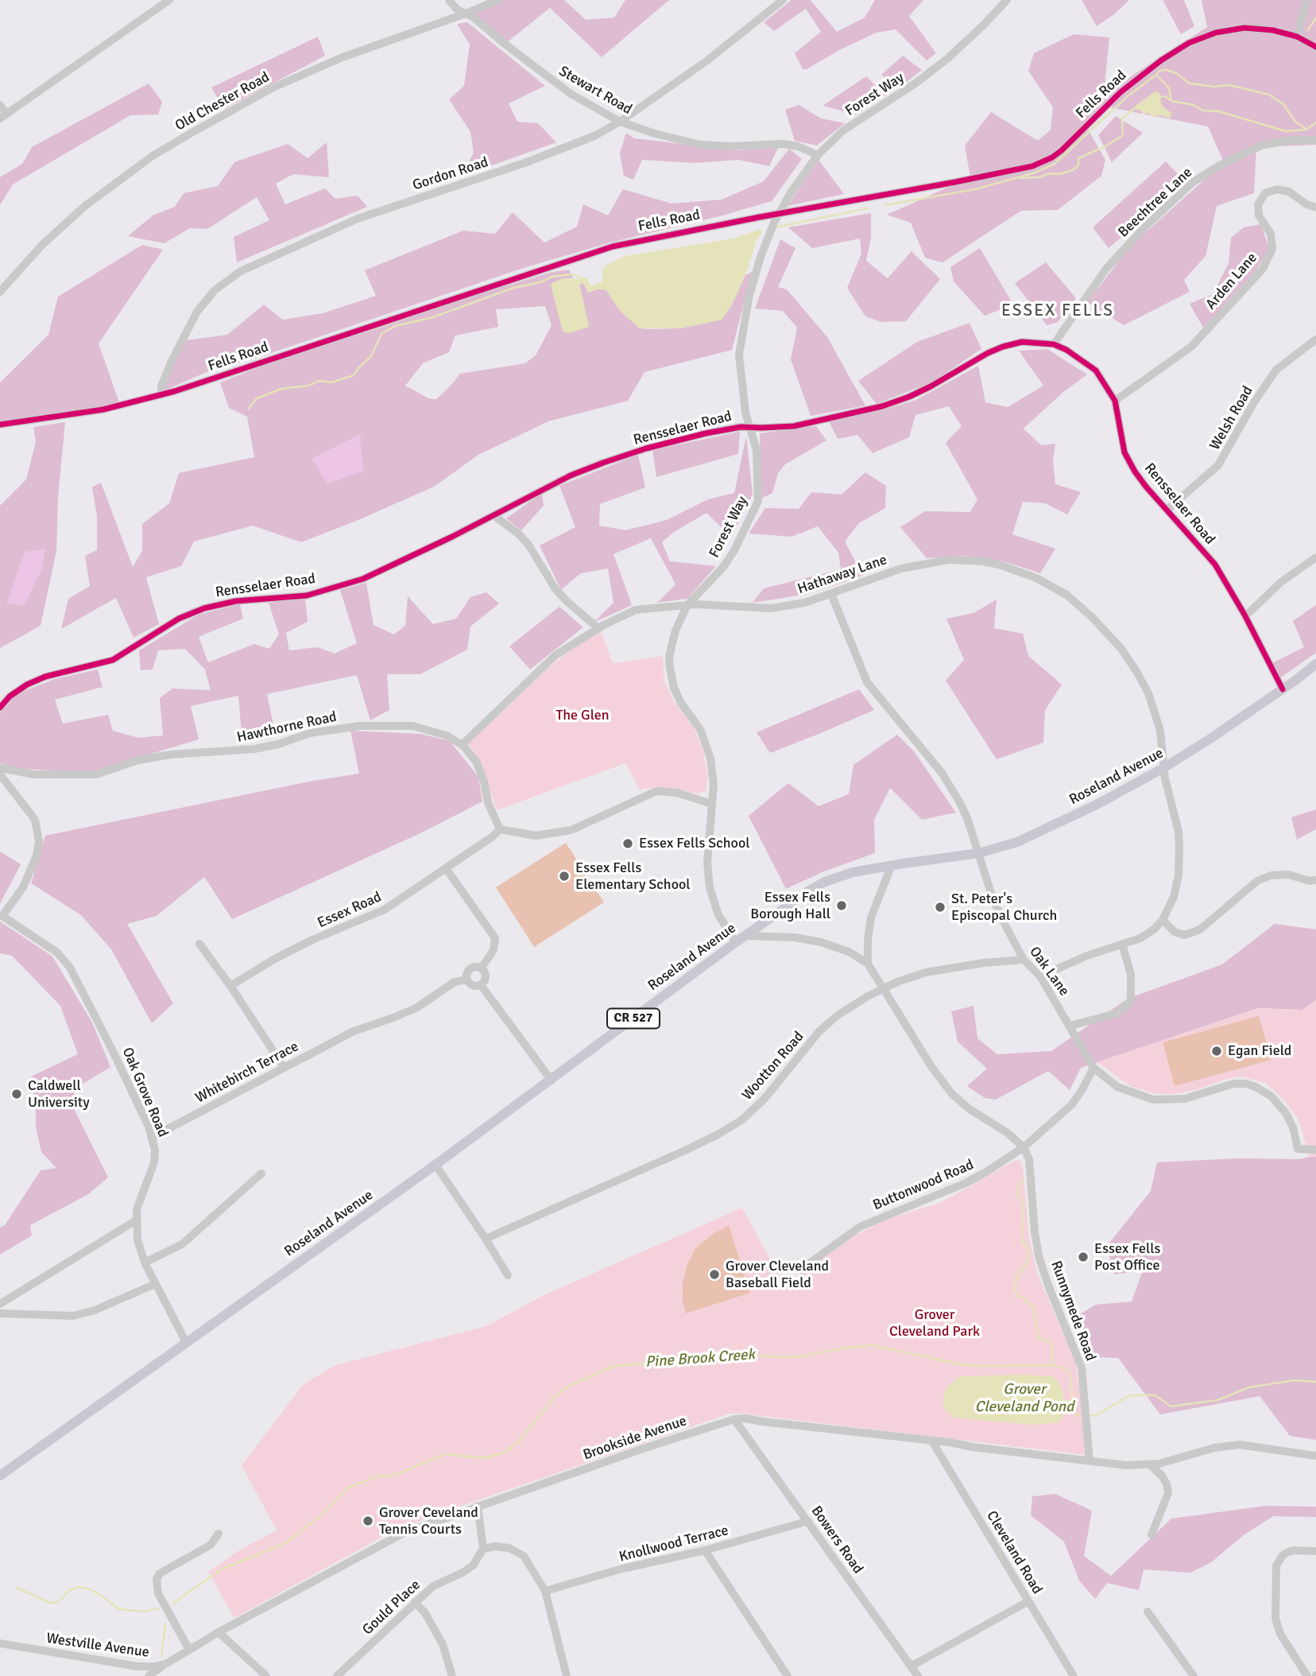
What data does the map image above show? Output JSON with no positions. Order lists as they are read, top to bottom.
{
  "streets": {
    "main road": ["Roseland Avenue", "CR 527"],
    "street": [
      "Stewart Road",
      "Forest Way",
      "Fells Road",
      "Old Chester Road",
      "Gordon Road",
      "Beechtree Lane",
      "Arden Lane",
      "Welsh Road",
      "Rensselaer Road",
      "Hathaway Lane",
      "Hawthorne Road",
      "Essex Road",
      "Oak Lane",
      "Wootton Road",
      "Whitebirch Terrace",
      "Oak Grove Road",
      "Buttonwood Road",
      "Runnymede Road",
      "Brookside Avenue",
      "Bowers Road",
      "Knollwood Terrace",
      "Cleveland Road",
      "Gould Place",
      "Westville Avenue"
    ]
  },
  "crossings": [
    ["Stewart Road", "Forest Way"],
    ["Stewart Road", "Old Chester Road"],
    ["Stewart Road", "Gordon Road"],
    ["Forest Way", "Fells Road"],
    ["Forest Way", "Rensselaer Road"],
    ["Forest Way", "Hathaway Lane"],
    ["Forest Way", "Roseland Avenue"],
    ["Fells Road", "Gordon Road"],
    ["Beechtree Lane", "Rensselaer Road"],
    ["Arden Lane", "Rensselaer Road"],
    ["Welsh Road", "Rensselaer Road"],
    ["Rensselaer Road", "Roseland Avenue"],
    ["Hathaway Lane", "Hawthorne Road"],
    ["Hathaway Lane", "Roseland Avenue"],
    ["Hathaway Lane", "Oak Lane"],
    ["Hawthorne Road", "Essex Road"],
    ["Roseland Avenue", "Oak Lane"],
    ["Roseland Avenue", "Oak Grove Road"],
    ["Oak Lane", "Wootton Road"],
    ["Oak Lane", "Buttonwood Road"],
    ["Whitebirch Terrace", "Oak Grove Road"],
    ["Buttonwood Road", "Runnymede Road"],
    ["Runnymede Road", "Brookside Avenue"],
    ["Brookside Avenue", "Bowers Road"],
    ["Brookside Avenue", "Cleveland Road"],
    ["Brookside Avenue", "Westville Avenue"],
    ["Bowers Road", "Knollwood Terrace"]
  ],
  "districts": ["ESSEX FELLS"],
  "water": ["Pine Brook Creek", "Grover Cleveland Pond"],
  "parks": ["The Glen", "Grover Cleveland Park"],
  "places": [
    "Essex Fells School",
    "Essex Fells Elementary School",
    "Essex Fells Borough Hall",
    "St. Peter's Episcopal Church",
    "Egan Field",
    "Caldwell University",
    "Essex Fells Post Office",
    "Grover Cleveland Baseball Field",
    "Grover Ceveland Tennis Courts"
  ]
}
